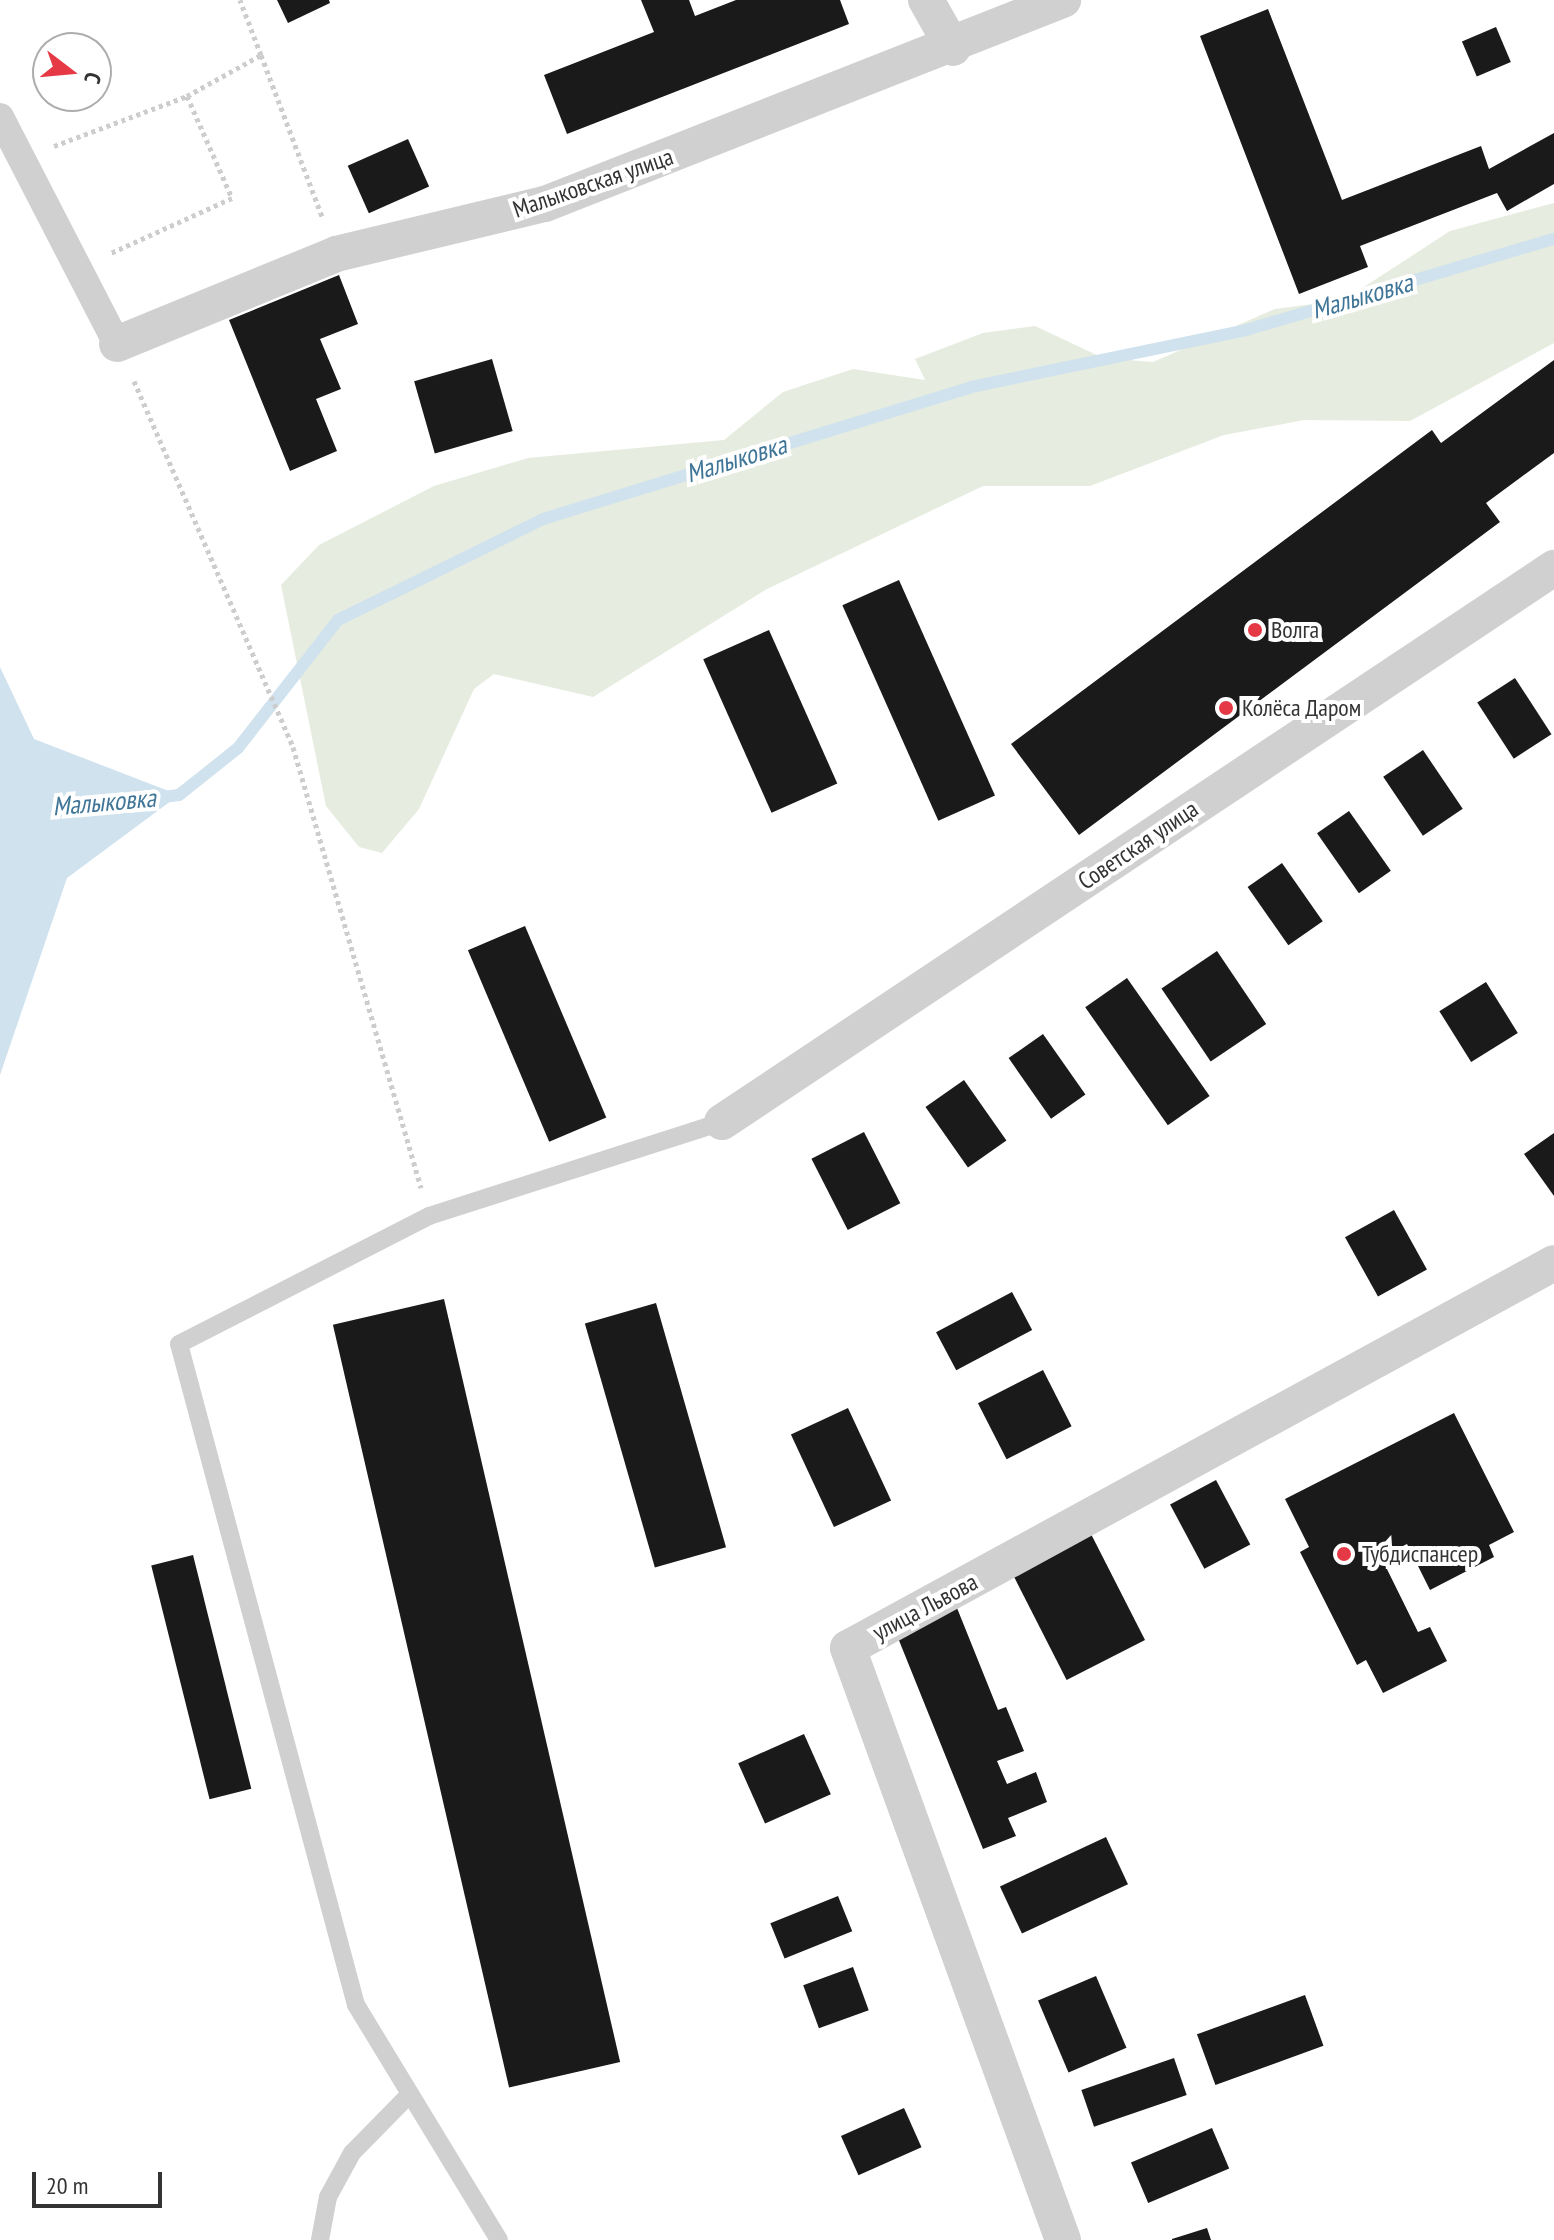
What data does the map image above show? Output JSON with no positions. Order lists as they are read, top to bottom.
{
  "streets": {
    "street": ["Малыковская улица", "Советская улица", "улица Львова"]
  },
  "water": ["Малыковка"],
  "places": ["Волга", "Колёса Даром", "Тубдиспансер"],
  "scale_bar": "20 m",
  "north": "right"
}
